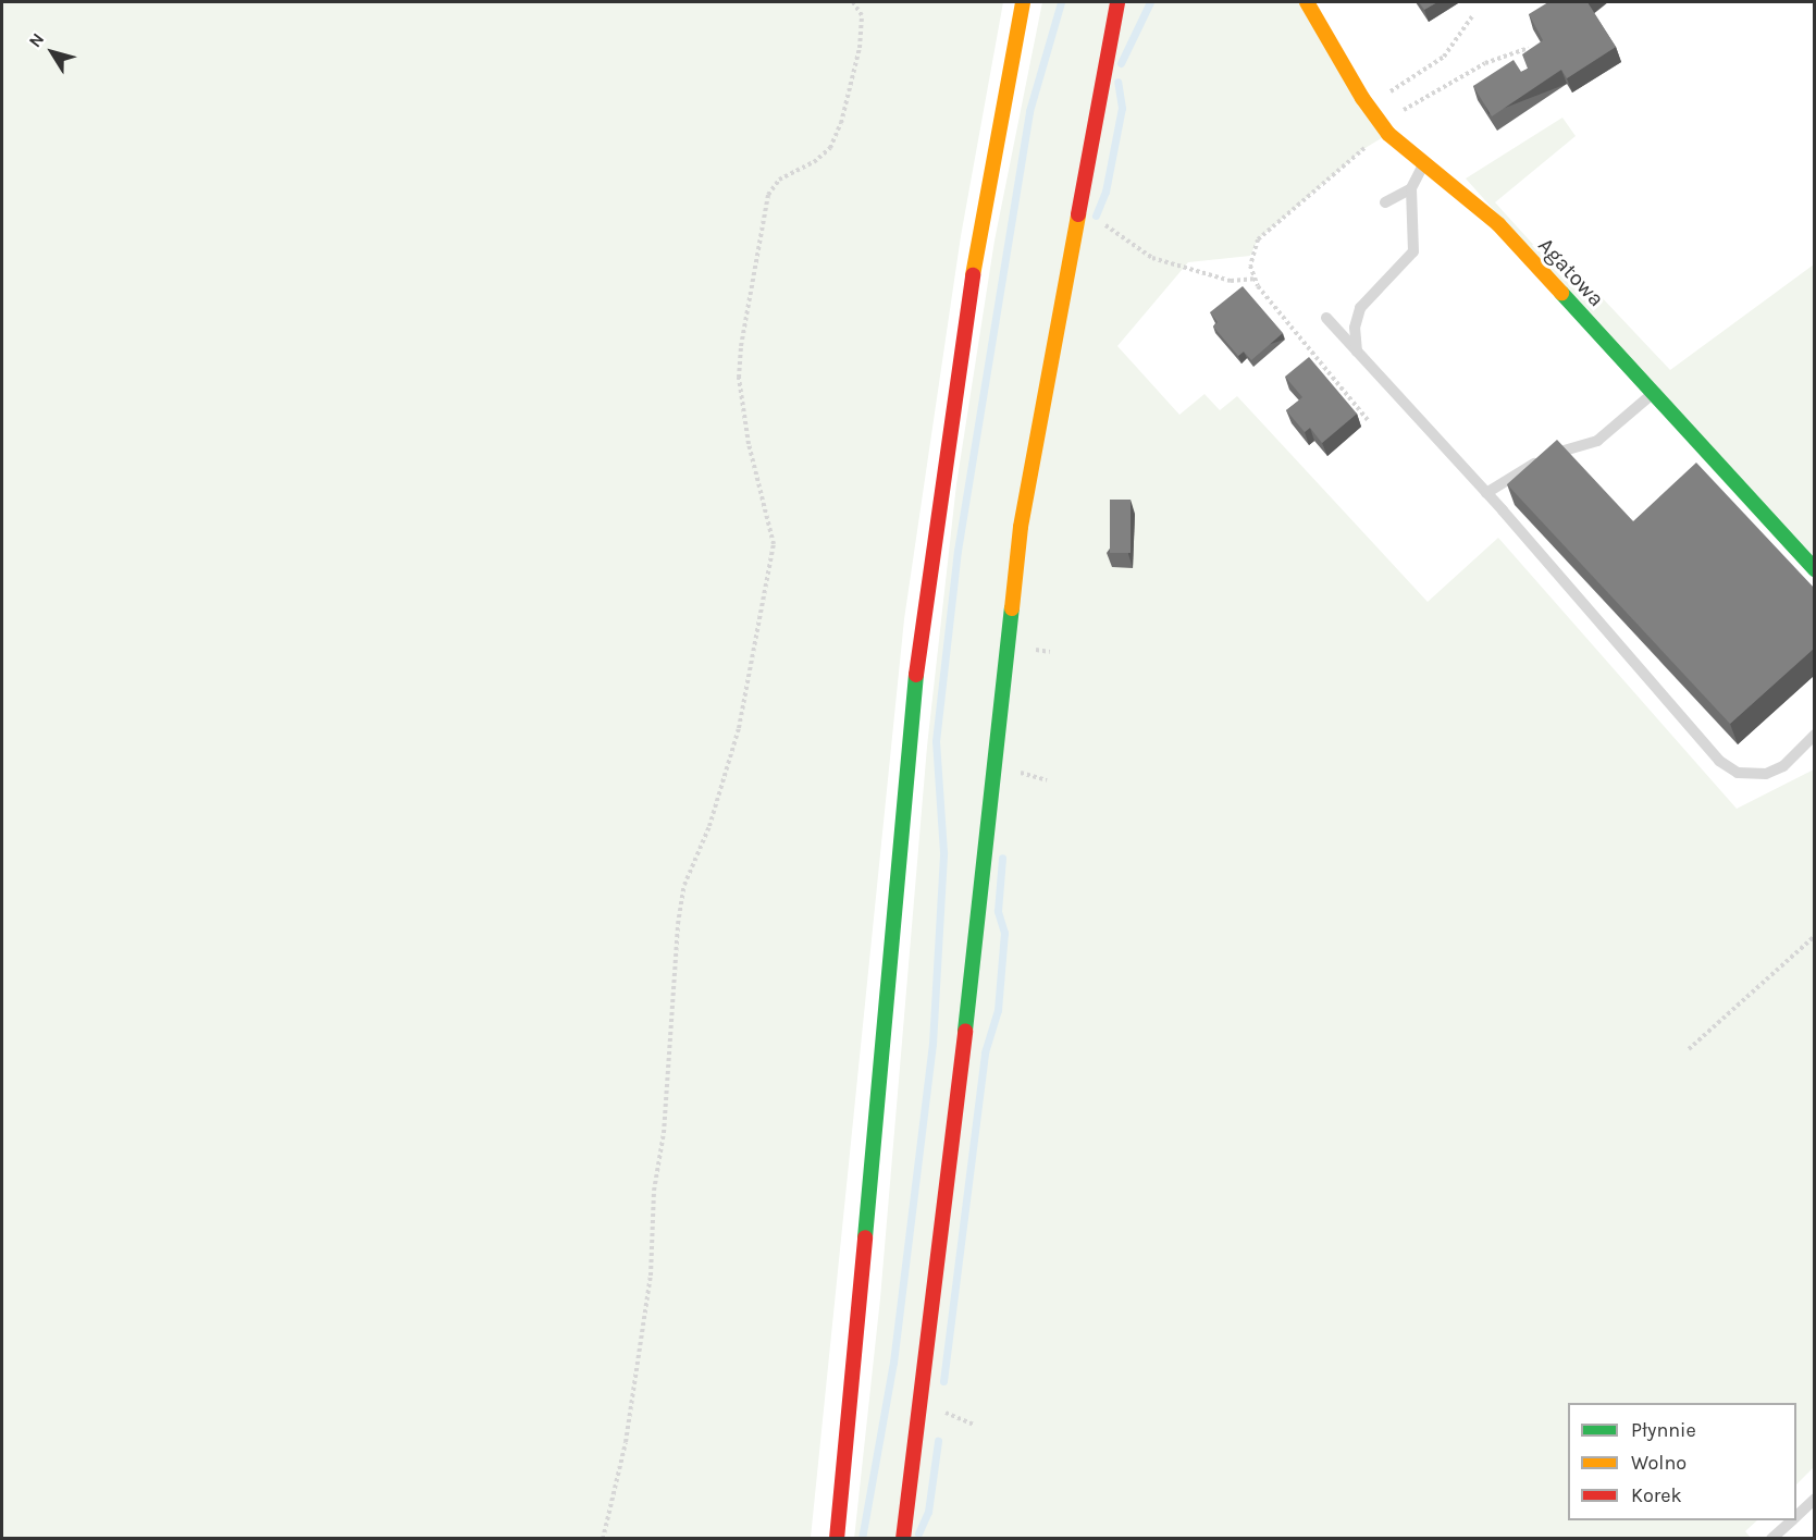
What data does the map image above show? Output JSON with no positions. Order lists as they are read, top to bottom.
{
  "streets": {
    "main road": ["Agatowa"]
  },
  "legend": ["Płynnie", "Wolno", "Korek"],
  "north": "top left"
}
